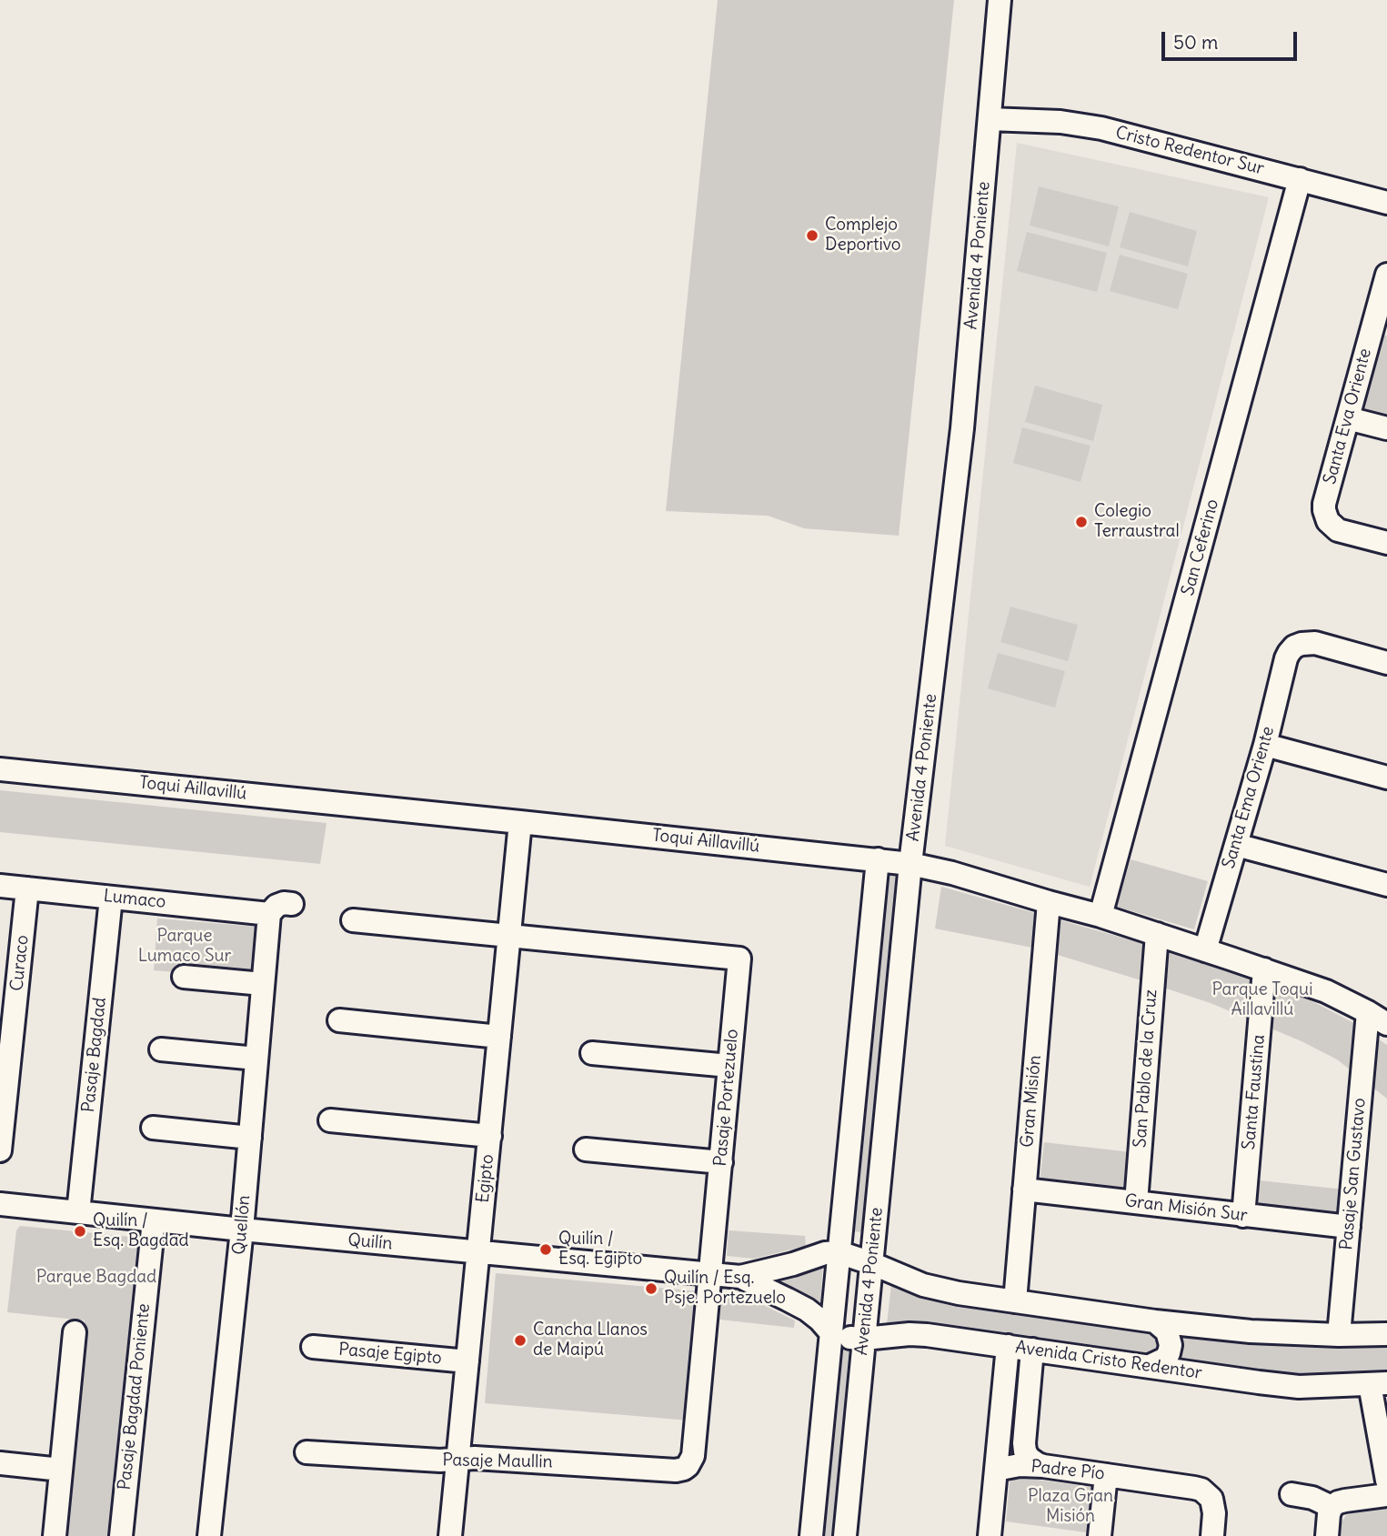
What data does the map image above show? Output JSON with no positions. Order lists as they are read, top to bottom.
{
  "streets": {
    "street": [
      "Cristo Redentor Sur",
      "Avenida 4 Poniente",
      "Santa Eva Oriente",
      "San Ceferino",
      "Toqui Aillavillú",
      "Santa Ema Oriente",
      "Lumaco",
      "Curaco",
      "Pasaje Bagdad",
      "San Pablo de la Cruz",
      "Santa Faustina",
      "Pasaje Portezuelo",
      "Gran Misión",
      "Pasaje San Gustavo",
      "Egipto",
      "Gran Misión Sur",
      "Quellón",
      "Quilín",
      "Pasaje Egipto",
      "Avenida Cristo Redentor",
      "Pasaje Bagdad Poniente",
      "Pasaje Maullin",
      "Padre Pío"
    ]
  },
  "crossings": [
    ["Cristo Redentor Sur", "Avenida 4 Poniente"],
    ["Cristo Redentor Sur", "San Ceferino"],
    ["Avenida 4 Poniente", "Toqui Aillavillú"],
    ["Avenida 4 Poniente", "Quilín"],
    ["Avenida 4 Poniente", "Avenida Cristo Redentor"],
    ["San Ceferino", "Toqui Aillavillú"],
    ["Toqui Aillavillú", "Santa Ema Oriente"],
    ["Toqui Aillavillú", "San Pablo de la Cruz"],
    ["Toqui Aillavillú", "Santa Faustina"],
    ["Toqui Aillavillú", "Gran Misión"],
    ["Toqui Aillavillú", "Pasaje San Gustavo"],
    ["Toqui Aillavillú", "Egipto"],
    ["Lumaco", "Curaco"],
    ["Lumaco", "Pasaje Bagdad"],
    ["Lumaco", "Quellón"],
    ["Pasaje Bagdad", "Quilín"],
    ["San Pablo de la Cruz", "Gran Misión Sur"],
    ["Santa Faustina", "Gran Misión Sur"],
    ["Pasaje Portezuelo", "Egipto"],
    ["Pasaje Portezuelo", "Quilín"],
    ["Pasaje Portezuelo", "Pasaje Maullin"],
    ["Gran Misión", "Gran Misión Sur"],
    ["Pasaje San Gustavo", "Gran Misión Sur"],
    ["Egipto", "Quilín"],
    ["Egipto", "Pasaje Egipto"],
    ["Egipto", "Pasaje Maullin"],
    ["Quellón", "Quilín"],
    ["Quilín", "Avenida Cristo Redentor"],
    ["Quilín", "Pasaje Bagdad Poniente"]
  ],
  "parks": [
    "Parque Lumaco Sur",
    "Parque Toqui Aillavillú",
    "Parque Bagdad",
    "Plaza Gran Misión"
  ],
  "places": [
    "Complejo Deportivo",
    "Colegio Terraustral",
    "Quilín / Esq. Bagdad",
    "Quilín / Esq. Egipto",
    "Quilín / Esq. Psje. Portezuelo",
    "Cancha Llanos de Maipú"
  ],
  "scale_bar": "50 m"
}
